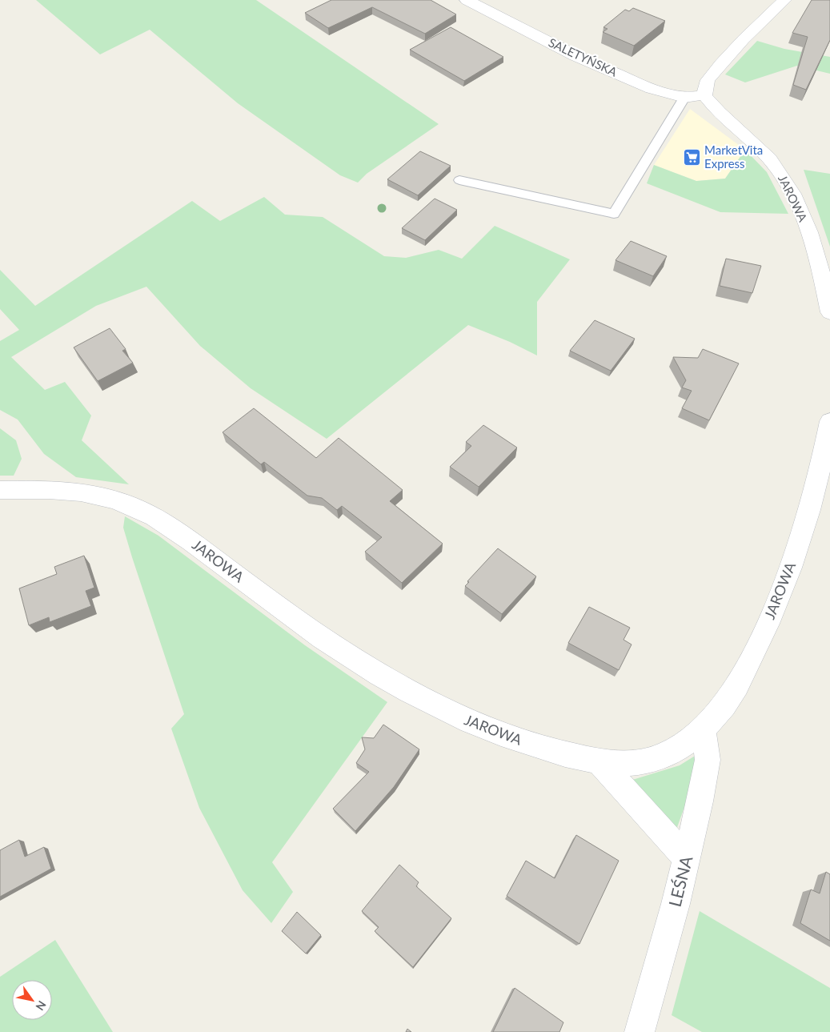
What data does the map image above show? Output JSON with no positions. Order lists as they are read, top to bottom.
{
  "streets": {
    "street": ["SALETYŃSKA", "JAROWA", "LEŚNA"]
  },
  "crossings": [
    ["SALETYŃSKA", "JAROWA"],
    ["JAROWA", "LEŚNA"]
  ],
  "places": {
    "supermarket": ["MarketVita Express"]
  },
  "north": "bottom right"
}
